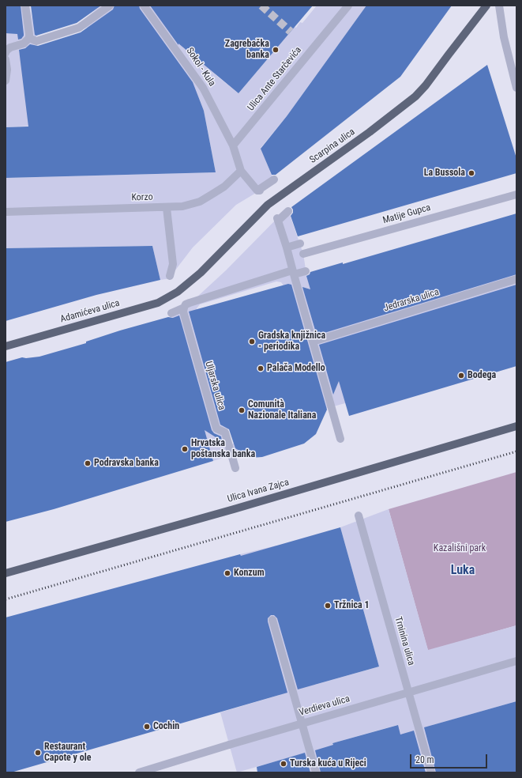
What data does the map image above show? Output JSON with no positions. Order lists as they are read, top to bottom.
{
  "streets": {
    "main road": ["Scarpina ulica", "Adamićeva ulica", "Ulica Ivana Zajca"],
    "street": [
      "Sokol - Kula",
      "Ulica Ante Starčevića",
      "Korzo",
      "Matije Gupca",
      "Jedrarska ulica",
      "Uljarska ulica",
      "Trninina ulica",
      "Verdieva ulica"
    ]
  },
  "crossings": [
    ["Sokol - Kula", "Ulica Ante Starčevića"],
    ["Scarpina ulica", "Adamićeva ulica"],
    ["Trninina ulica", "Verdieva ulica"]
  ],
  "districts": ["Luka"],
  "parks": ["Kazališni park"],
  "places": [
    "Zagrebačka banka",
    "La Bussola",
    "Gradska knjižnica - periodika",
    "Palača Modello",
    "Bodega",
    "Comunità Nazionale Italiana",
    "Hrvatska poštanska banka",
    "Podravska banka",
    "Konzum",
    "Tržnica 1",
    "Cochin",
    "Restaurant Capote y ole",
    "Turska kuća u Rijeci"
  ],
  "scale_bar": "20 m"
}
